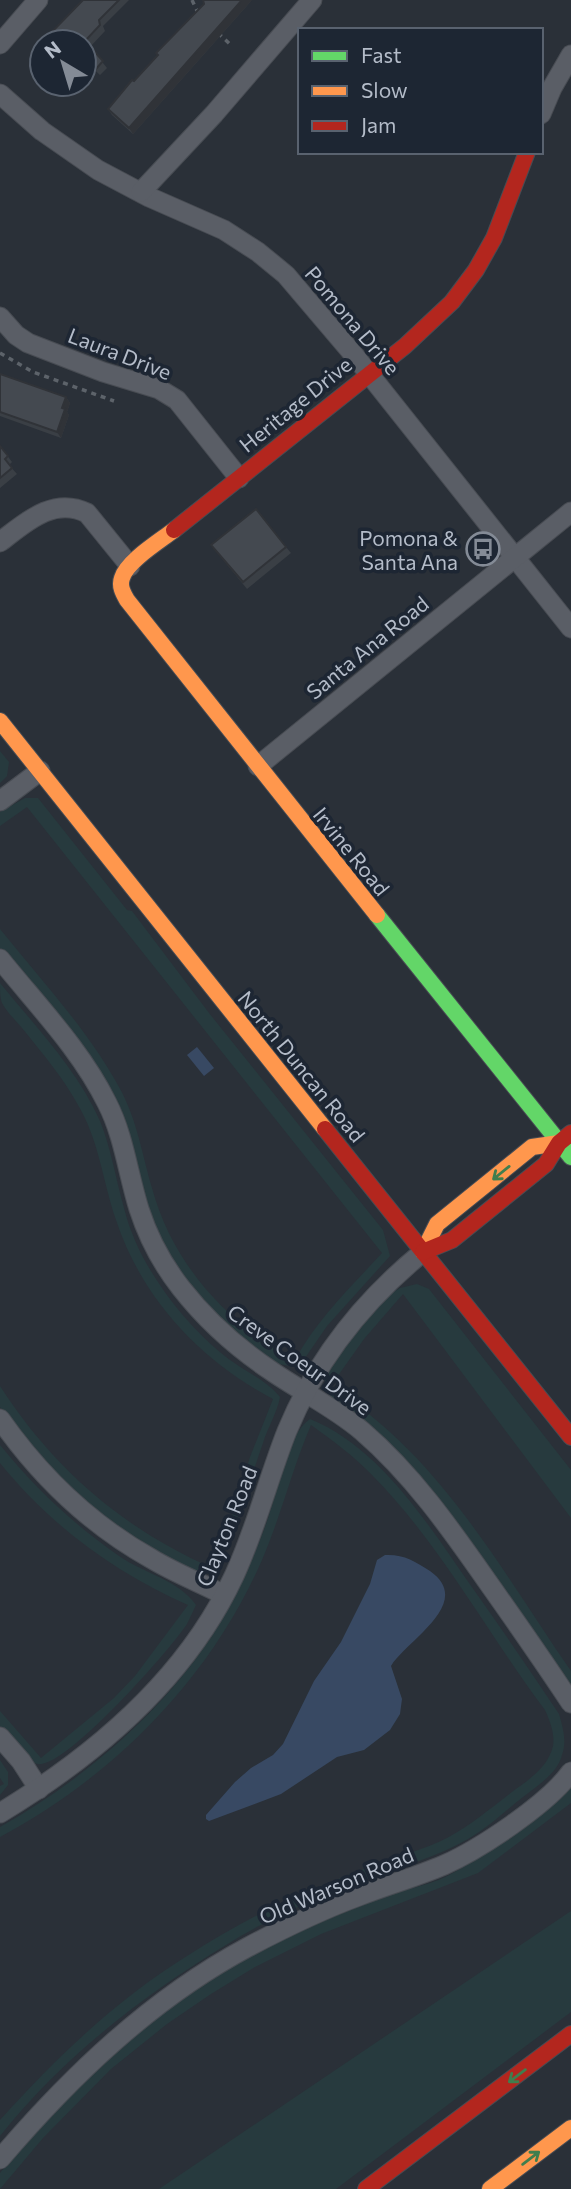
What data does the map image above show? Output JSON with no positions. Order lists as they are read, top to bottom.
{
  "streets": {
    "main road": ["Heritage Drive", "Irvine Road", "North Duncan Road"],
    "street": [
      "Pomona Drive",
      "Laura Drive",
      "Santa Ana Road",
      "Creve Coeur Drive",
      "Clayton Road",
      "Old Warson Road"
    ]
  },
  "crossings": [
    ["Pomona Drive", "Heritage Drive"],
    ["Pomona Drive", "Santa Ana Road"],
    ["Laura Drive", "Heritage Drive"],
    ["Heritage Drive", "Irvine Road"],
    ["Santa Ana Road", "Irvine Road"],
    ["North Duncan Road", "Clayton Road"],
    ["Creve Coeur Drive", "Clayton Road"]
  ],
  "places": {
    "bus stop": ["Pomona & Santa Ana"]
  },
  "legend": ["Fast", "Slow", "Jam"],
  "north": "top left"
}
